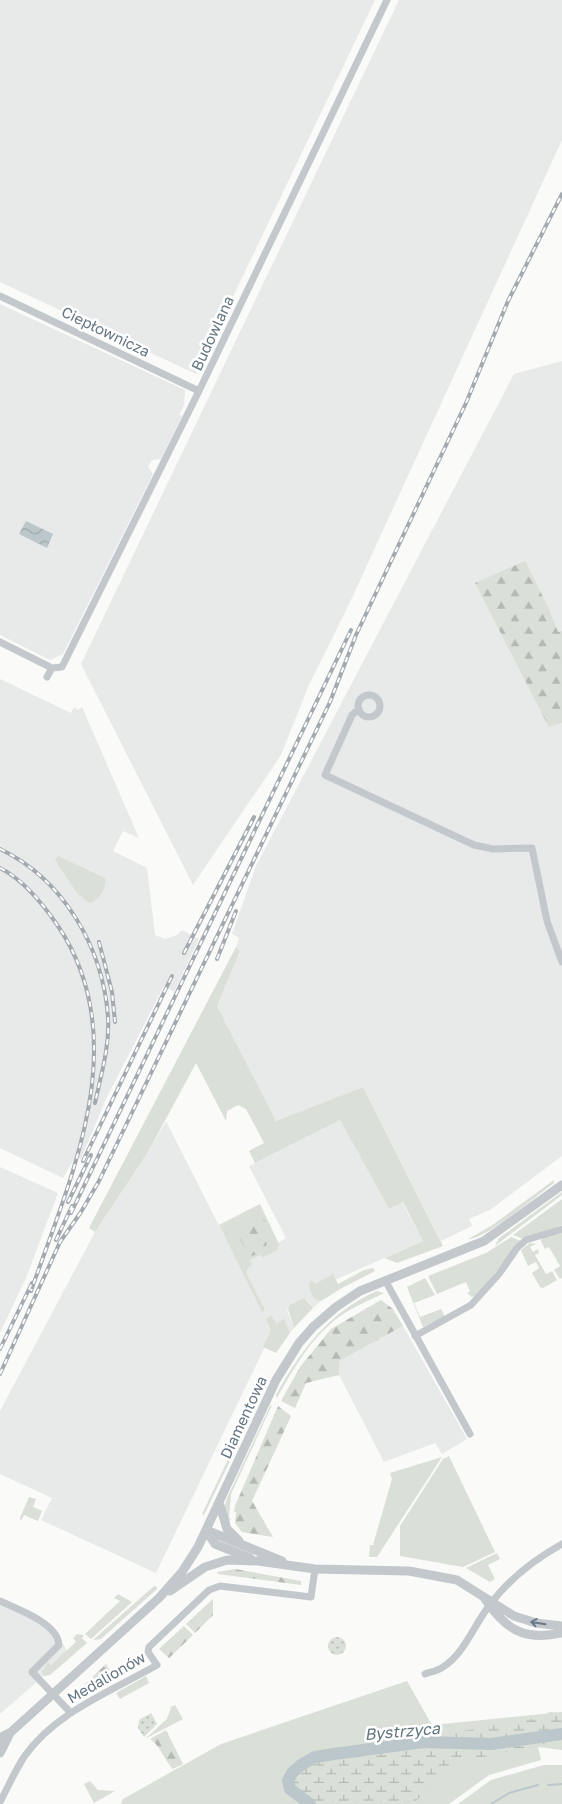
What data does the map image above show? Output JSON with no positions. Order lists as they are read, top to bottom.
{
  "streets": {
    "street": [
      "Ciepłownicza",
      "Budowlana",
      "Diamentowa",
      "Medalionów"
    ]
  },
  "crossings": [
    ["Ciepłownicza", "Budowlana"]
  ],
  "water": ["Bystrzyca"]
}
